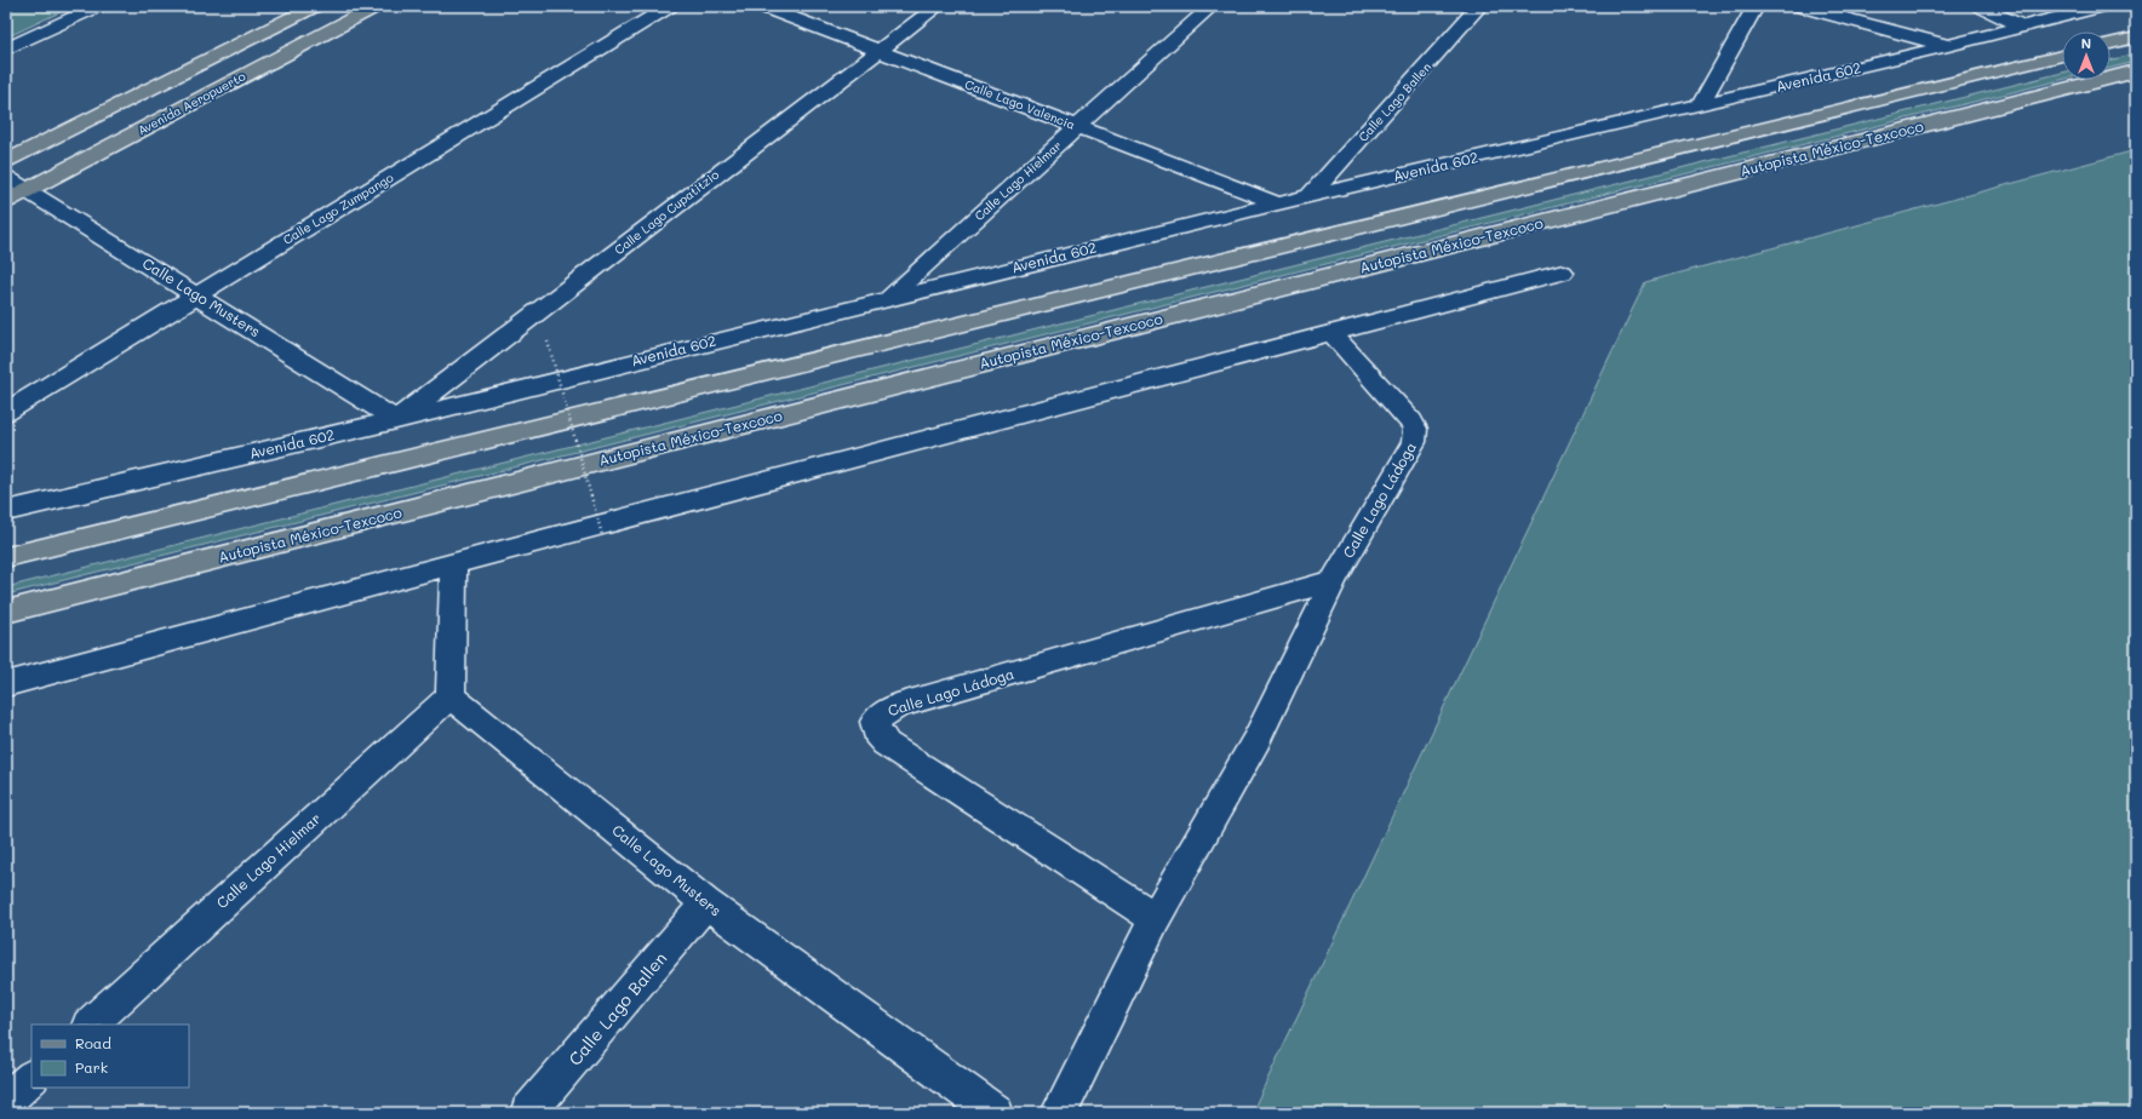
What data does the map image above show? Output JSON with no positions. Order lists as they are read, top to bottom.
{
  "streets": {
    "main road": ["Avenida Aeropuerto", "Autopista México-Texcoco"],
    "street": [
      "Avenida 602",
      "Calle Lago Ballen",
      "Calle Lago Valencia",
      "Calle Lago Hielmar",
      "Calle Lago Zumpango",
      "Calle Lago Cupatitzio",
      "Calle Lago Musters",
      "Calle Lago Ládoga"
    ]
  },
  "crossings": [
    ["Avenida 602", "Calle Lago Ballen"],
    ["Avenida 602", "Calle Lago Valencia"],
    ["Avenida 602", "Calle Lago Hielmar"],
    ["Avenida 602", "Calle Lago Cupatitzio"],
    ["Avenida 602", "Calle Lago Musters"],
    ["Calle Lago Ballen", "Calle Lago Musters"],
    ["Avenida Aeropuerto", "Calle Lago Musters"],
    ["Calle Lago Valencia", "Calle Lago Hielmar"],
    ["Calle Lago Valencia", "Calle Lago Cupatitzio"],
    ["Calle Lago Hielmar", "Calle Lago Musters"],
    ["Calle Lago Zumpango", "Calle Lago Musters"],
    ["Calle Lago Cupatitzio", "Calle Lago Musters"]
  ],
  "legend": ["Road", "Park"],
  "north": "top"
}
